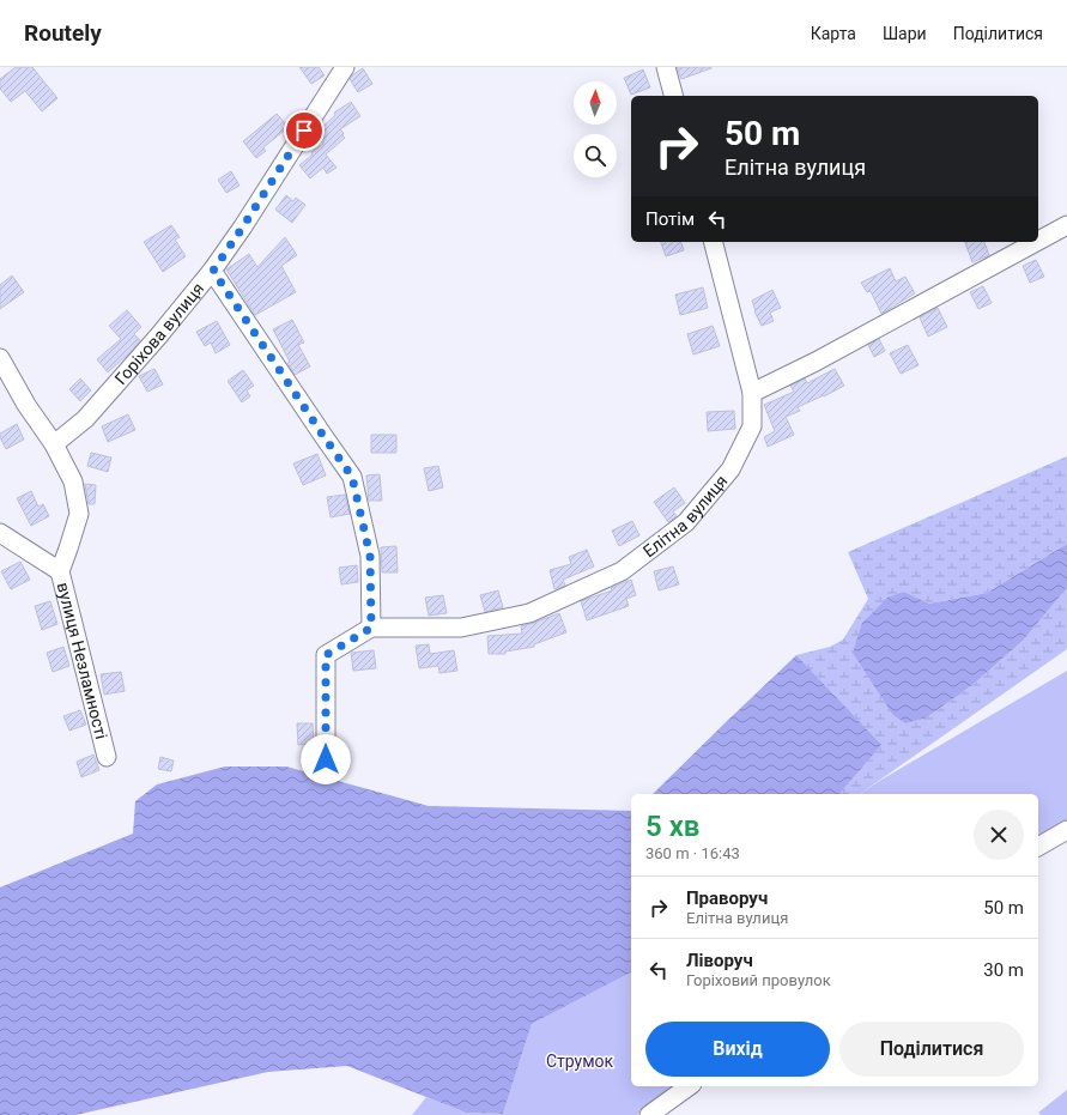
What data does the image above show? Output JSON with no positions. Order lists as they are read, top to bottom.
{
  "streets": {
    "street": ["Горіхова вулиця", "Елітна вулиця", "вулиця Незламності"]
  },
  "crossings": [
    ["Горіхова вулиця", "вулиця Незламності"]
  ],
  "parks": ["Струмок"],
  "north": "top",
  "page": {
    "header": "Routely",
    "nav": ["Карта", "Шари", "Поділитися"],
    "turn": ["50 m", "Елітна вулиця"],
    "then": "Потім",
    "heading": ["5 хв", "360 m · 16:43"],
    "list": [
      {
        "name": "Праворуч",
        "note": "Елітна вулиця",
        "value": "50 m"
      },
      {
        "name": "Ліворуч",
        "note": "Горіховий провулок",
        "value": "30 m"
      }
    ],
    "buttons": ["Вихід", "Поділитися"]
  }
}
